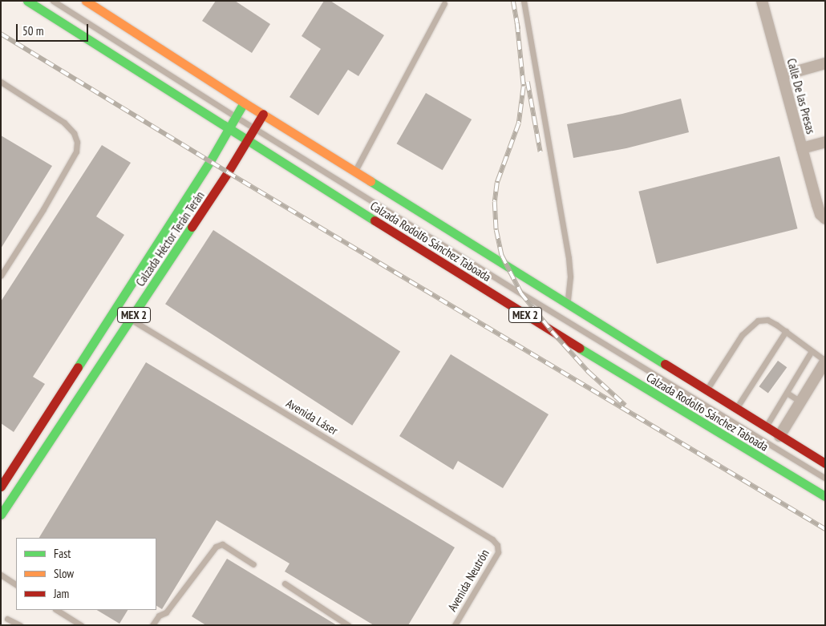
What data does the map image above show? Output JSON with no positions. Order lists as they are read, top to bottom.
{
  "streets": {
    "main road": ["Calzada Héctor Terán Terán", "Calzada Rodolfo Sánchez Taboada", "MEX 2"],
    "street": ["Calle De las Presas"],
    "lane": ["Avenida Láser", "Avenida Neutrón"]
  },
  "crossings": [
    ["Calzada Héctor Terán Terán", "Calzada Rodolfo Sánchez Taboada"],
    ["Calzada Héctor Terán Terán", "Avenida Láser"],
    ["Avenida Láser", "Avenida Neutrón"]
  ],
  "legend": ["Fast", "Slow", "Jam"],
  "scale_bar": "50 m"
}
